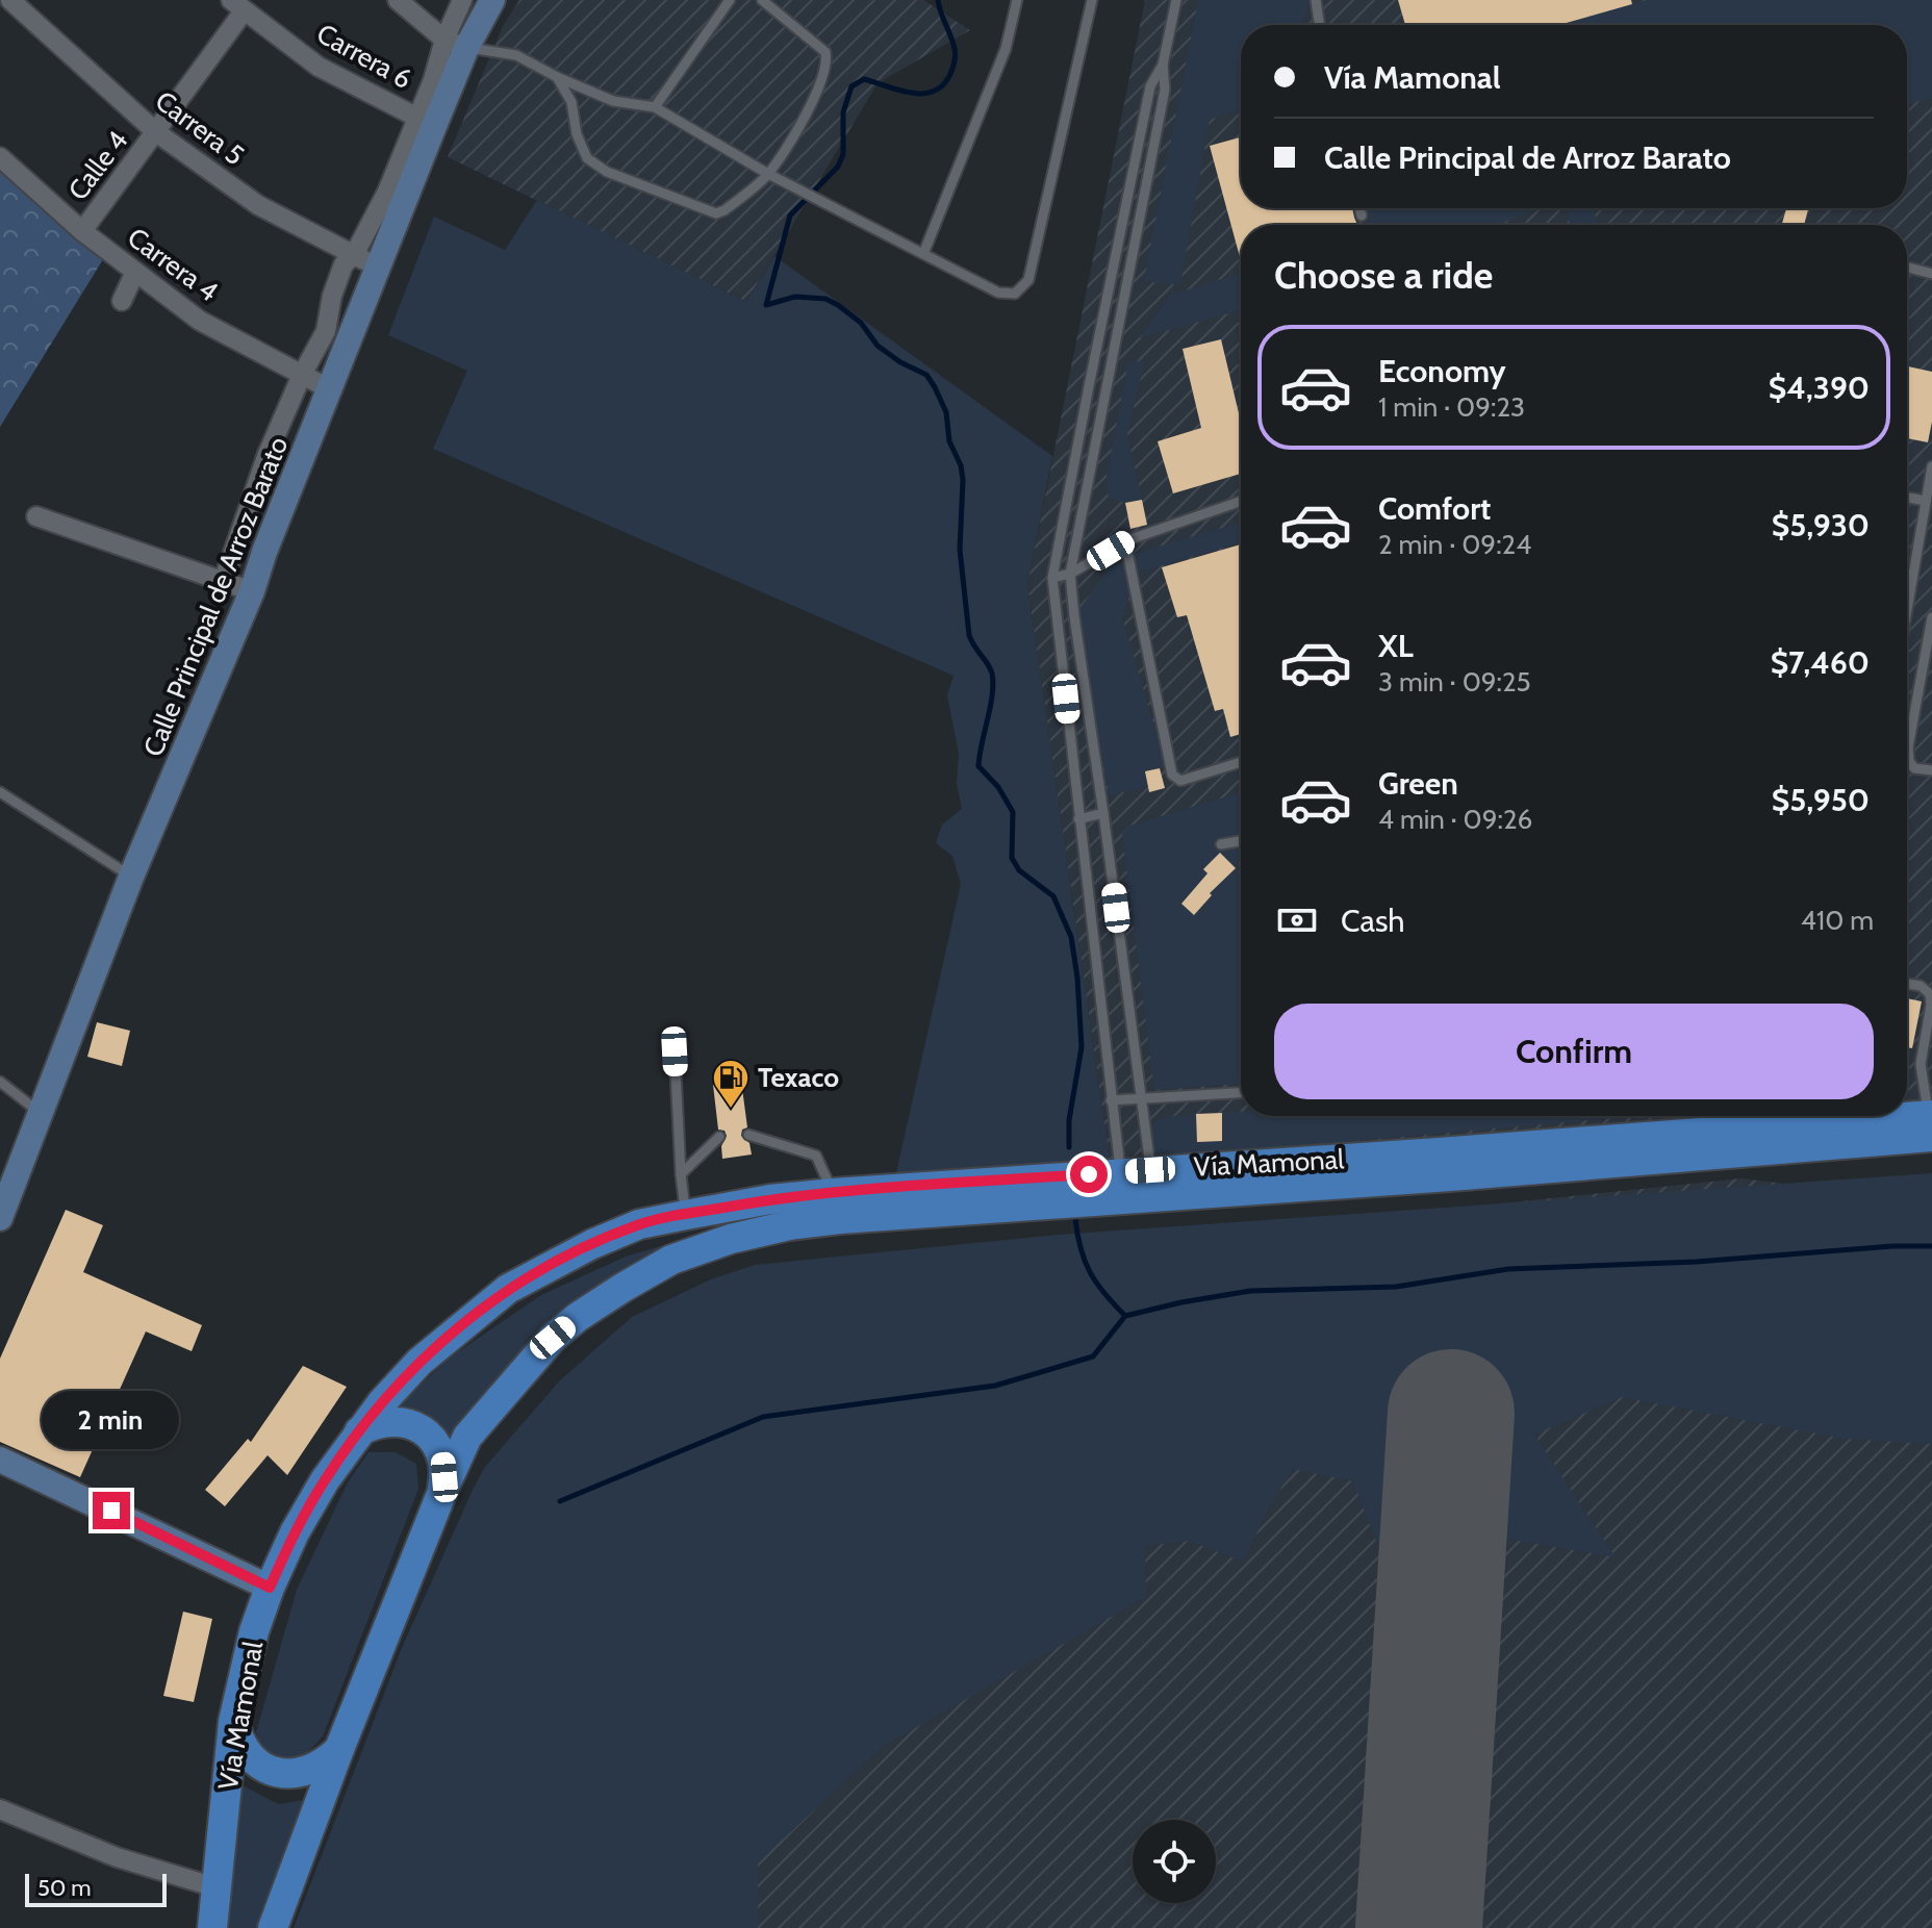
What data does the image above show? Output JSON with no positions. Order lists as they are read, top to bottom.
{
  "streets": {
    "main road": ["Vía Mamonal"],
    "street": [
      "Carrera 6",
      "Carrera 5",
      "Calle 4",
      "Carrera 4",
      "Calle Principal de Arroz Barato"
    ]
  },
  "crossings": [
    ["Carrera 6", "Calle 4"],
    ["Carrera 6", "Calle Principal de Arroz Barato"],
    ["Carrera 5", "Calle 4"],
    ["Carrera 5", "Calle Principal de Arroz Barato"],
    ["Calle 4", "Carrera 4"],
    ["Carrera 4", "Calle Principal de Arroz Barato"]
  ],
  "places": {
    "fuel station": ["Texaco"]
  },
  "scale_bar": "50 m",
  "page": {
    "banner": ["Vía Mamonal", "Calle Principal de Arroz Barato"],
    "heading": "Choose a ride",
    "list": [
      {
        "name": "Economy",
        "note": "1 min · 09:23",
        "value": "$4,390"
      },
      {
        "name": "Comfort",
        "note": "2 min · 09:24",
        "value": "$5,930"
      },
      {
        "name": "XL",
        "note": "3 min · 09:25",
        "value": "$7,460"
      },
      {
        "name": "Green",
        "note": "4 min · 09:26",
        "value": "$5,950"
      }
    ],
    "pay": ["Cash", "410 m"],
    "buttons": "Confirm",
    "bubble": "2 min",
    "scale": "50 m"
  }
}
